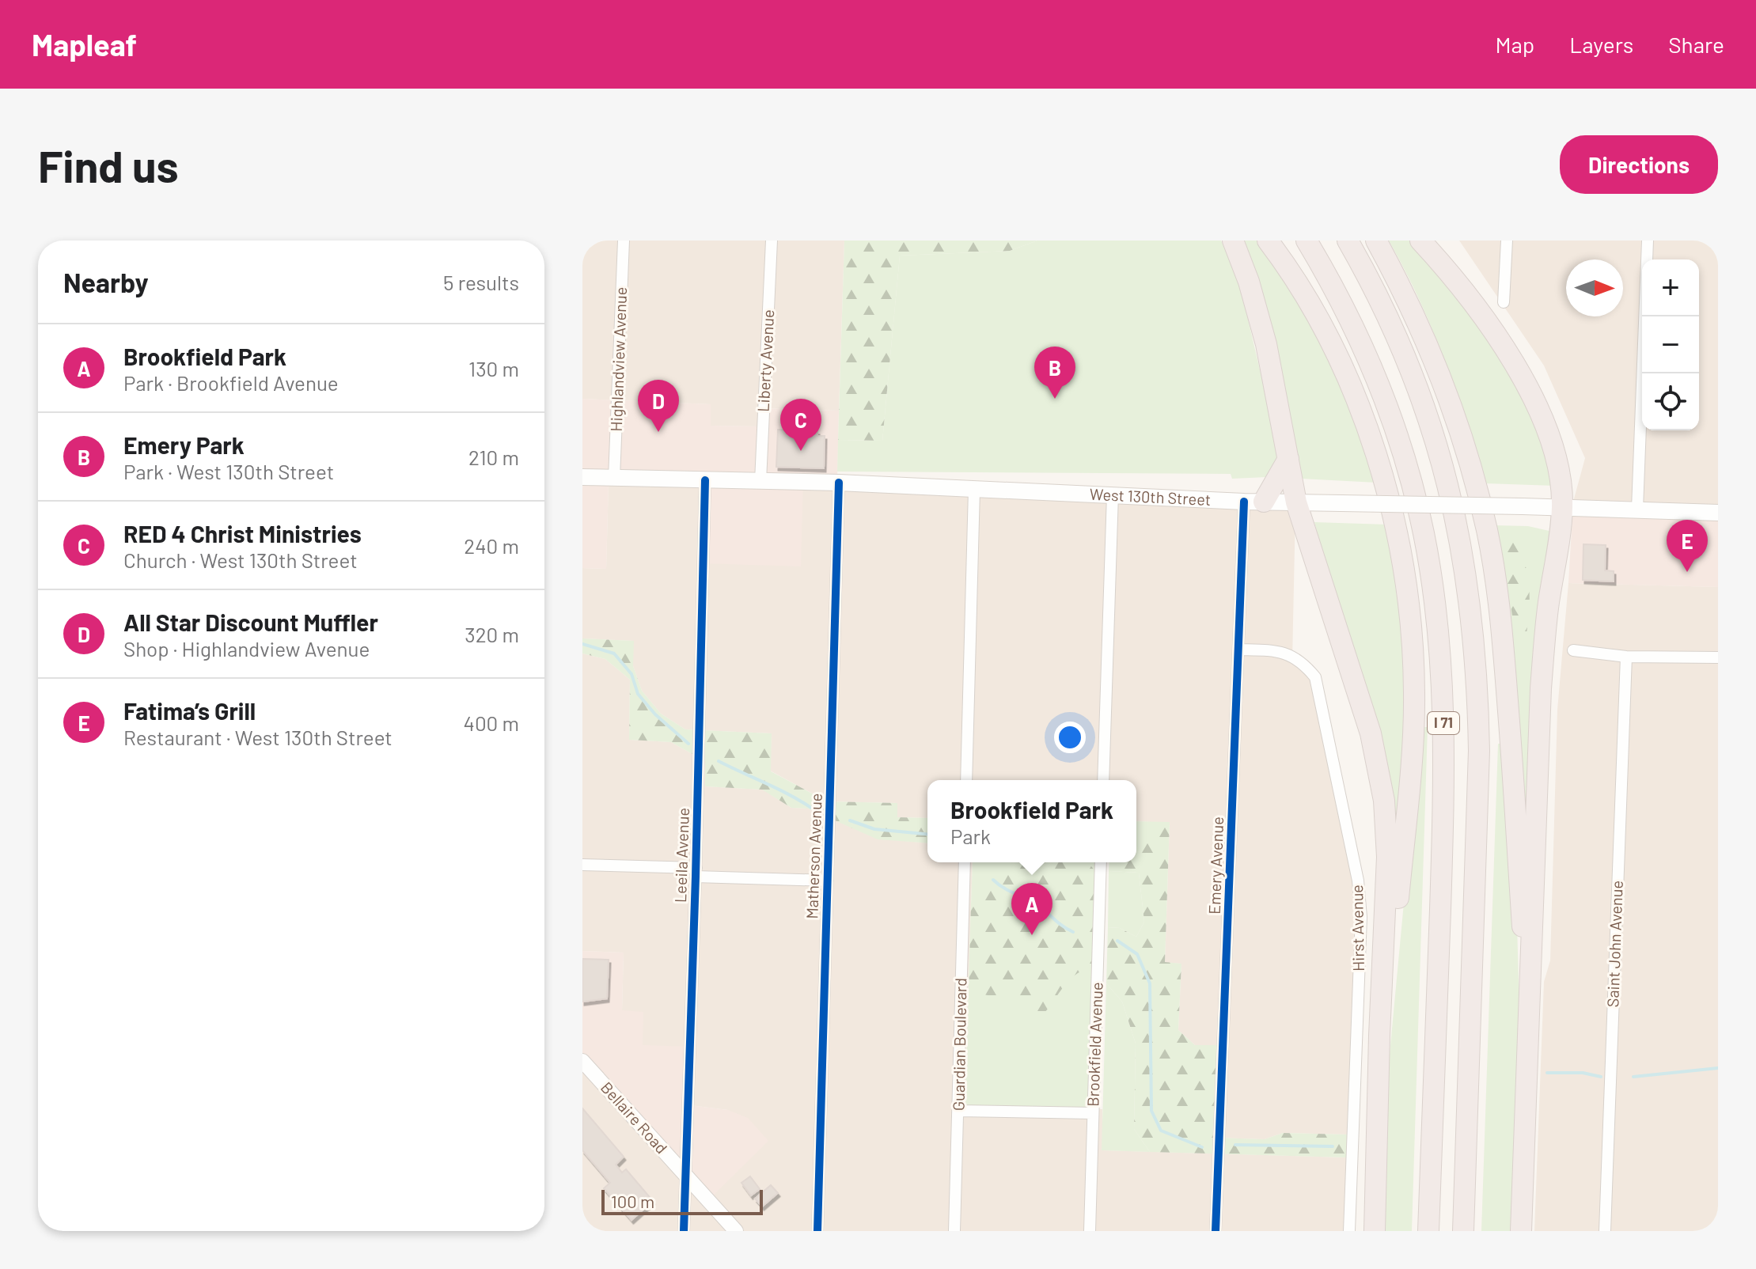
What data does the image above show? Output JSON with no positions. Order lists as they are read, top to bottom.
{
  "streets": {
    "highway": ["I 71"],
    "main road": ["West 130th Street"],
    "street": [
      "Highlandview Avenue",
      "Liberty Avenue",
      "Leeila Avenue",
      "Matherson Avenue",
      "Emery Avenue",
      "Hirst Avenue",
      "Saint John Avenue",
      "Guardian Boulevard",
      "Brookfield Avenue",
      "Bellaire Road"
    ]
  },
  "crossings": [
    ["Highlandview Avenue", "West 130th Street"],
    ["Liberty Avenue", "West 130th Street"],
    ["West 130th Street", "Leeila Avenue"],
    ["West 130th Street", "Matherson Avenue"],
    ["West 130th Street", "Emery Avenue"],
    ["Leeila Avenue", "Bellaire Road"],
    ["Emery Avenue", "Hirst Avenue"]
  ],
  "scale_bar": "100 m",
  "north": "right",
  "page": {
    "header": "Mapleaf",
    "nav": ["Map", "Layers", "Share"],
    "buttons": "Directions",
    "title": "Find us",
    "heading": ["Nearby", "5 results"],
    "map_buttons": ["+", "−"],
    "list": [
      {
        "mark": "A",
        "name": "Brookfield Park",
        "note": "Park · Brookfield Avenue",
        "value": "130 m"
      },
      {
        "mark": "B",
        "name": "Emery Park",
        "note": "Park · West 130th Street",
        "value": "210 m"
      },
      {
        "mark": "C",
        "name": "RED 4 Christ Ministries",
        "note": "Church · West 130th Street",
        "value": "240 m"
      },
      {
        "mark": "D",
        "name": "All Star Discount Muffler",
        "note": "Shop · Highlandview Avenue",
        "value": "320 m"
      },
      {
        "mark": "E",
        "name": "Fatima’s Grill",
        "note": "Restaurant · West 130th Street",
        "value": "400 m"
      }
    ],
    "pins": [
      "B",
      "D",
      "C",
      "E",
      "A"
    ],
    "popup": ["Brookfield Park", "Park"],
    "scale": "100 m"
  }
}
